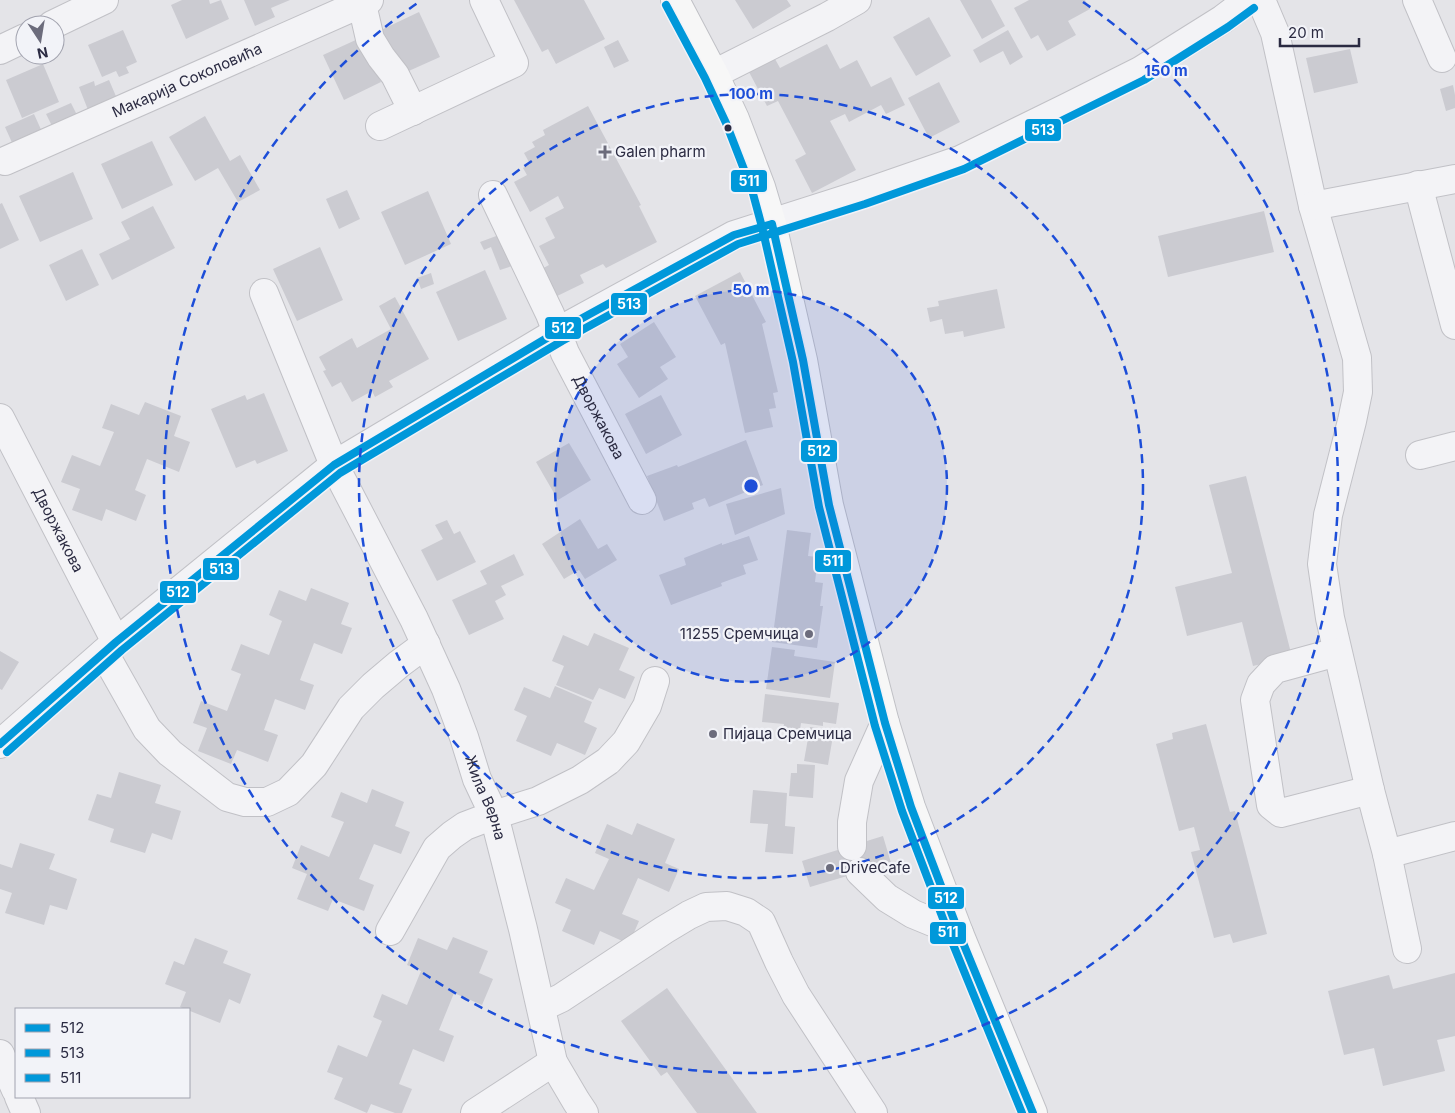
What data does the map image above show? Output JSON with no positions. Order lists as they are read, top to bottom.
{
  "streets": {
    "street": ["Макарија Соколовића", "Дворжакова", "Жила Верна"]
  },
  "crossings": [
    ["Дворжакова", "Жила Верна"]
  ],
  "places": {
    "health": ["Galen pharm"],
    "other": ["11255 Сремчица", "Пијаца Сремчица", "DriveCafe"]
  },
  "lines": ["transit line 511", "transit line 513", "transit line 512"],
  "legend": ["512", "513", "511"],
  "scale_bar": "20 m",
  "north": "bottom",
  "rings": ["150 m", "100 m", "50 m"]
}
